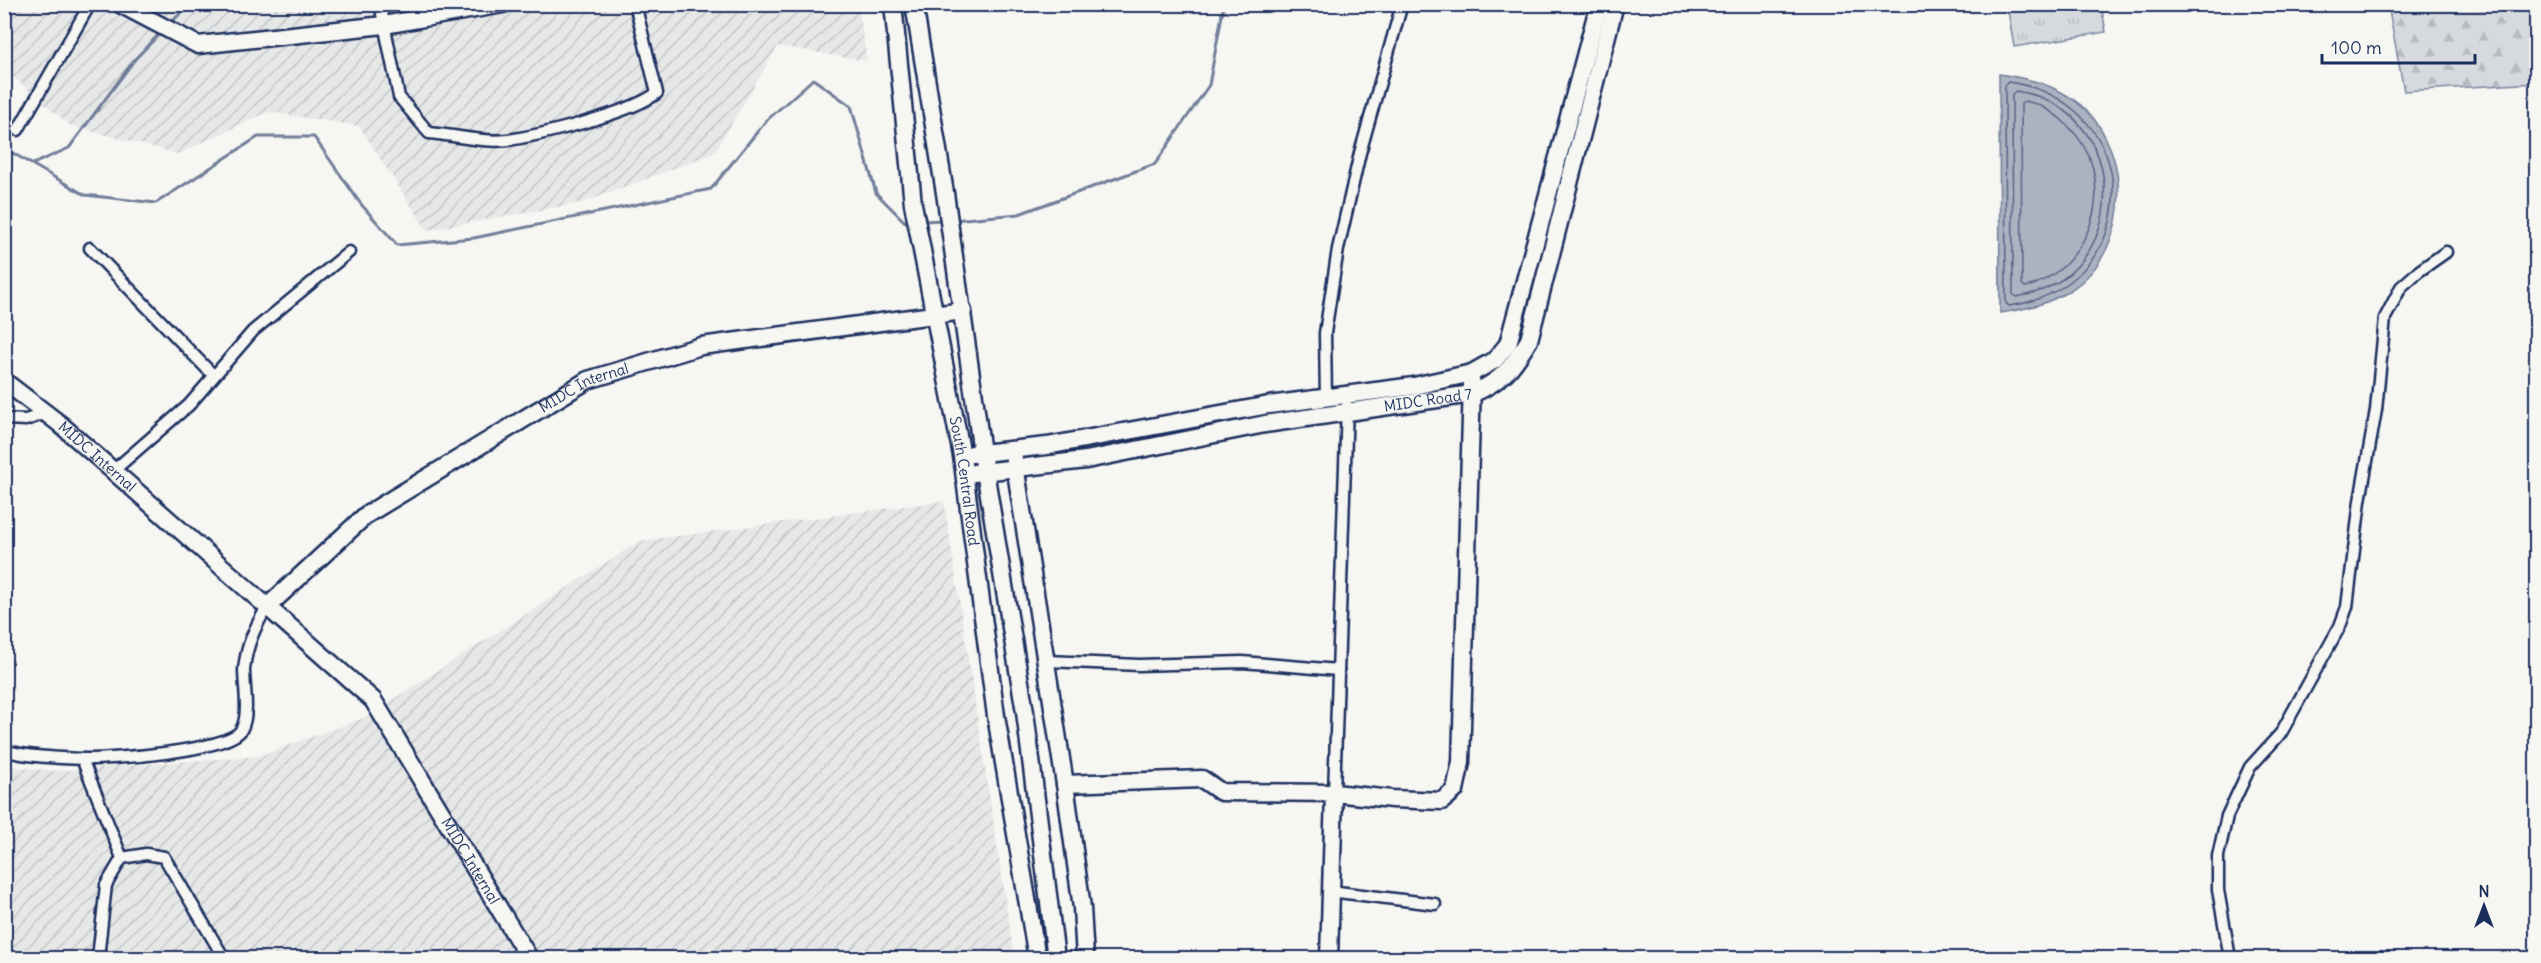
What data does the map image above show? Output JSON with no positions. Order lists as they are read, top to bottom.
{
  "streets": {
    "street": ["MIDC Internal", "MIDC Road 7", "South Central Road"]
  },
  "crossings": [
    ["MIDC Internal", "South Central Road"],
    ["MIDC Road 7", "South Central Road"]
  ],
  "scale_bar": "100 m",
  "north": "top"
}
